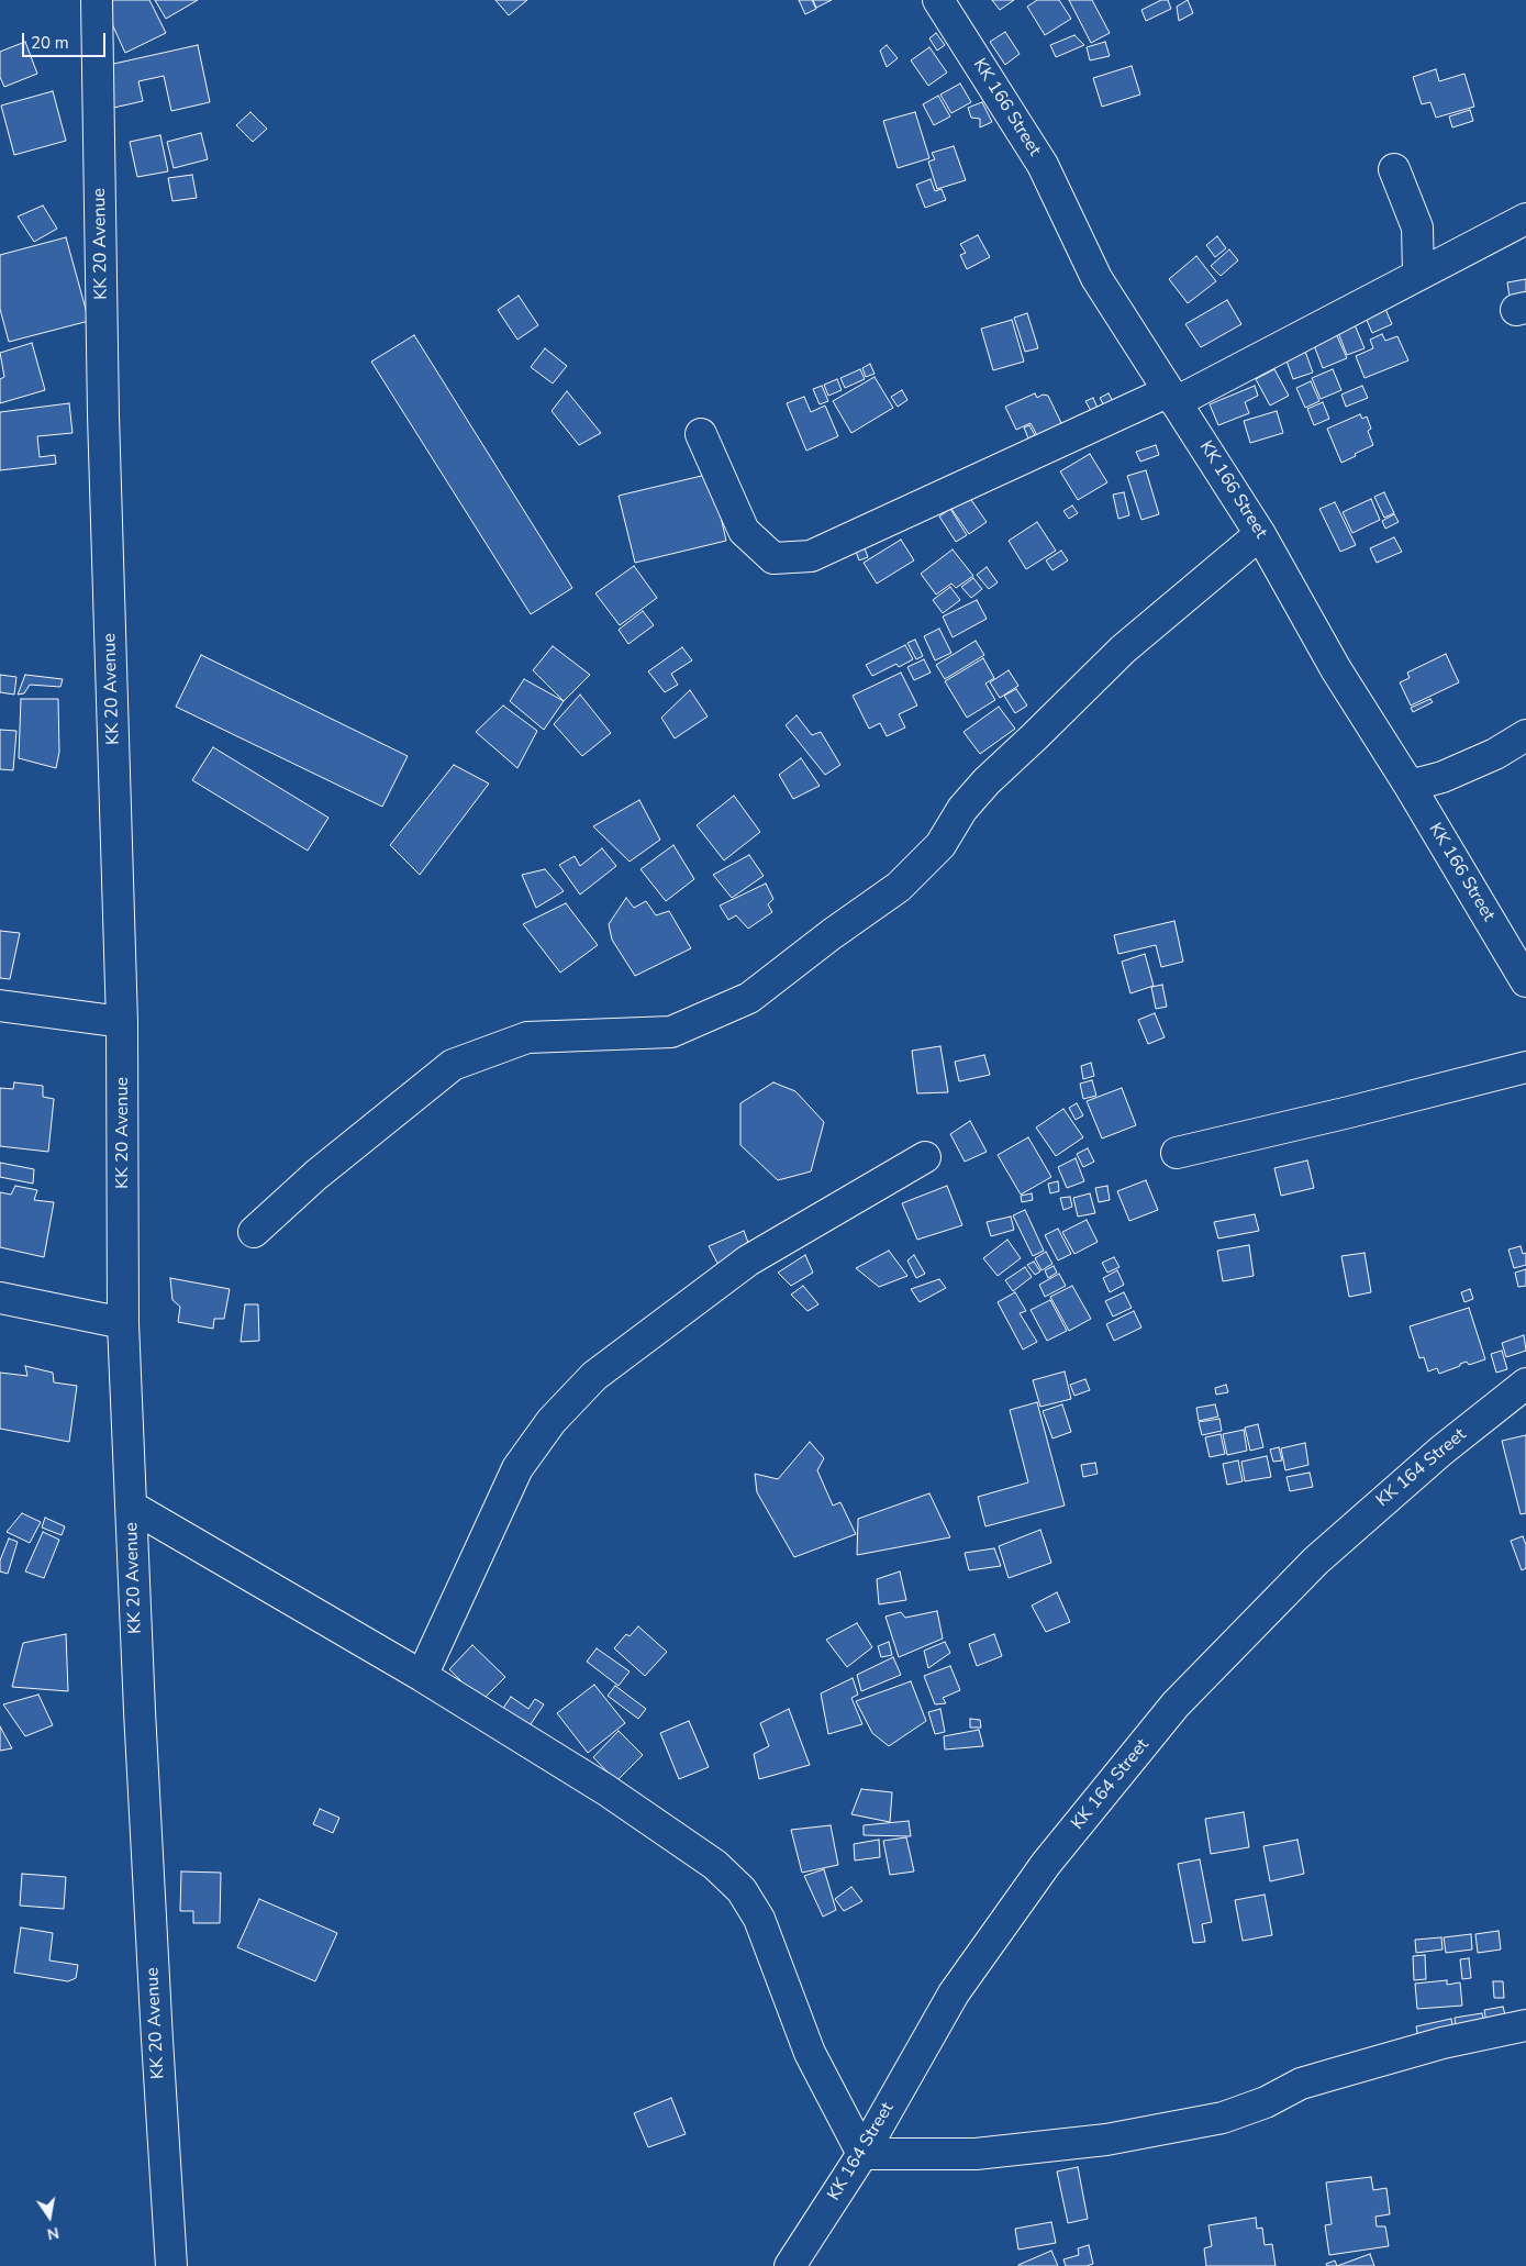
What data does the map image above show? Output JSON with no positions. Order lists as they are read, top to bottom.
{
  "streets": {
    "street": ["KK 166 Street", "KK 20 Avenue", "KK 164 Street"]
  },
  "scale_bar": "20 m",
  "north": "bottom"
}
